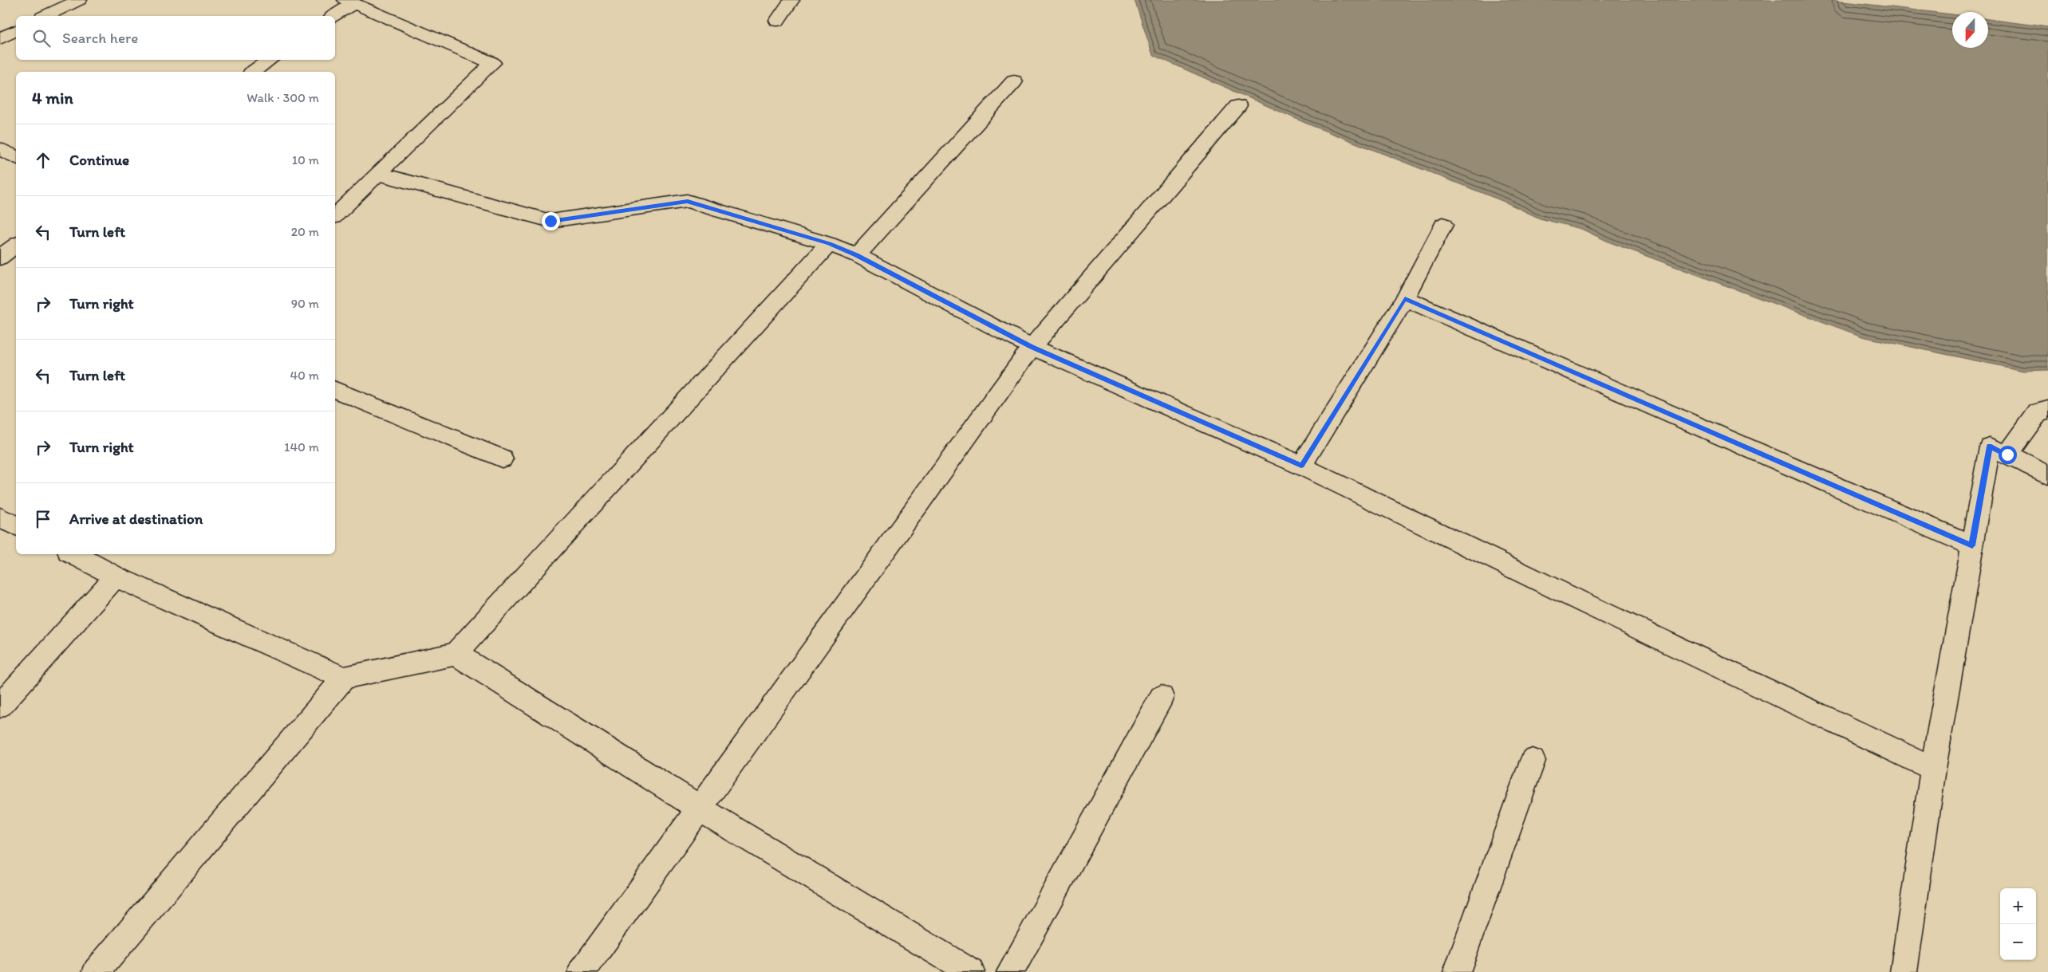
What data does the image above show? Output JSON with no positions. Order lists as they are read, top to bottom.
{
  "north": "bottom",
  "page": {
    "search": "Search here",
    "heading": ["4 min", "Walk · 300 m"],
    "list": [
      ["Continue", "10 m"],
      ["Turn left", "20 m"],
      ["Turn right", "90 m"],
      ["Turn left", "40 m"],
      ["Turn right", "140 m"],
      "Arrive at destination"
    ],
    "map_buttons": ["+", "−"]
  }
}
